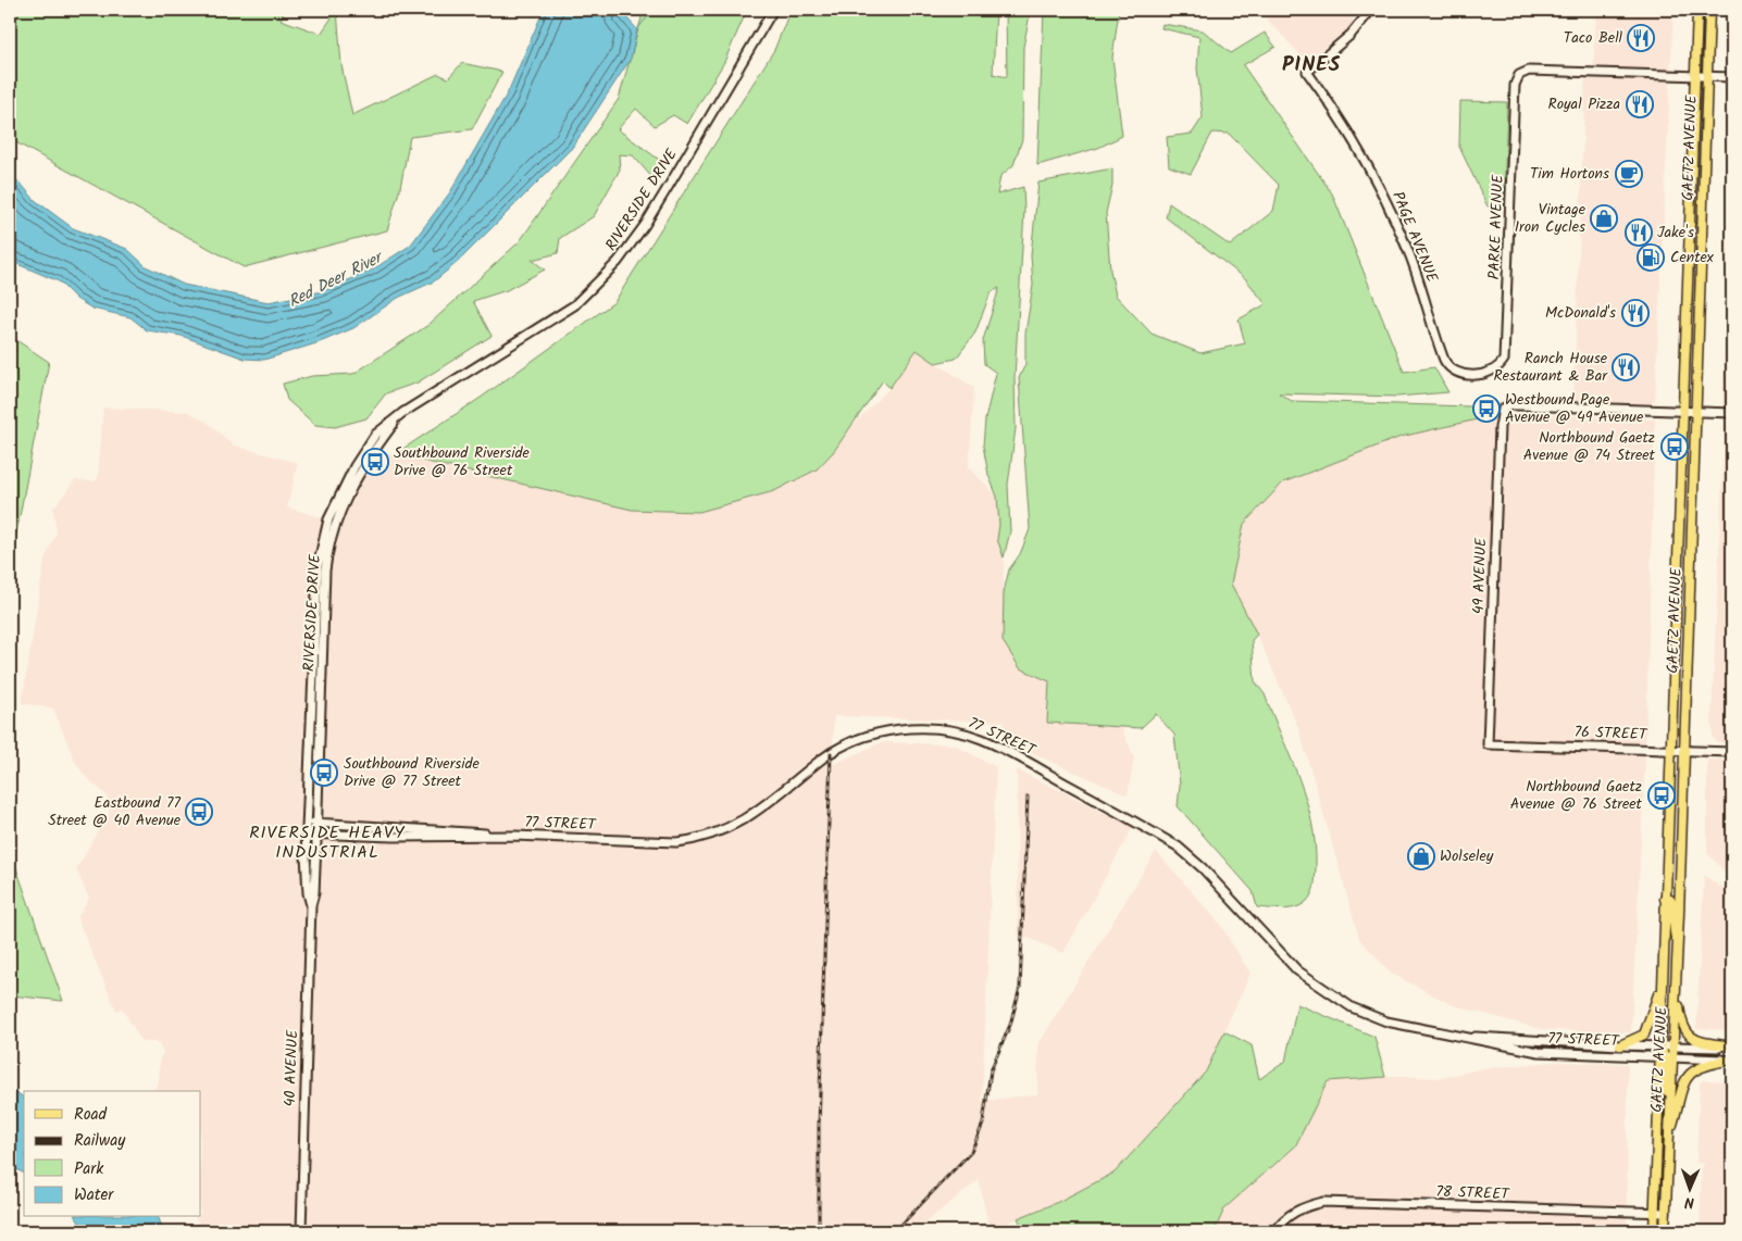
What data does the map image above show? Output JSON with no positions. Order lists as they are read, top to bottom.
{
  "streets": {
    "main road": [
      "GAETZ AVENUE",
      "RIVERSIDE DRIVE",
      "PARKE AVENUE",
      "PAGE AVENUE",
      "49 AVENUE",
      "76 STREET",
      "77 STREET",
      "40 AVENUE",
      "78 STREET"
    ]
  },
  "crossings": [
    ["GAETZ AVENUE", "PARKE AVENUE"],
    ["GAETZ AVENUE", "49 AVENUE"],
    ["GAETZ AVENUE", "76 STREET"],
    ["GAETZ AVENUE", "77 STREET"],
    ["GAETZ AVENUE", "78 STREET"],
    ["RIVERSIDE DRIVE", "77 STREET"],
    ["RIVERSIDE DRIVE", "40 AVENUE"],
    ["PARKE AVENUE", "PAGE AVENUE"],
    ["49 AVENUE", "76 STREET"],
    ["77 STREET", "40 AVENUE"]
  ],
  "districts": ["PINES", "RIVERSIDE HEAVY INDUSTRIAL"],
  "water": ["Red Deer River"],
  "places": {
    "restaurant": [
      "Taco Bell",
      "Royal Pizza",
      "Jake's",
      "McDonald's",
      "Ranch House Restaurant & Bar"
    ],
    "cafe": ["Tim Hortons"],
    "shop": ["Vintage Iron Cycles", "Wolseley"],
    "fuel station": ["Centex"],
    "bus stop": [
      "Westbound Page Avenue @ 49 Avenue",
      "Northbound Gaetz Avenue @ 74 Street",
      "Southbound Riverside Drive @ 76 Street",
      "Southbound Riverside Drive @ 77 Street",
      "Northbound Gaetz Avenue @ 76 Street",
      "Eastbound 77 Street @ 40 Avenue"
    ]
  },
  "legend": [
    "Road",
    "Railway",
    "Park",
    "Water"
  ],
  "north": "bottom"
}
